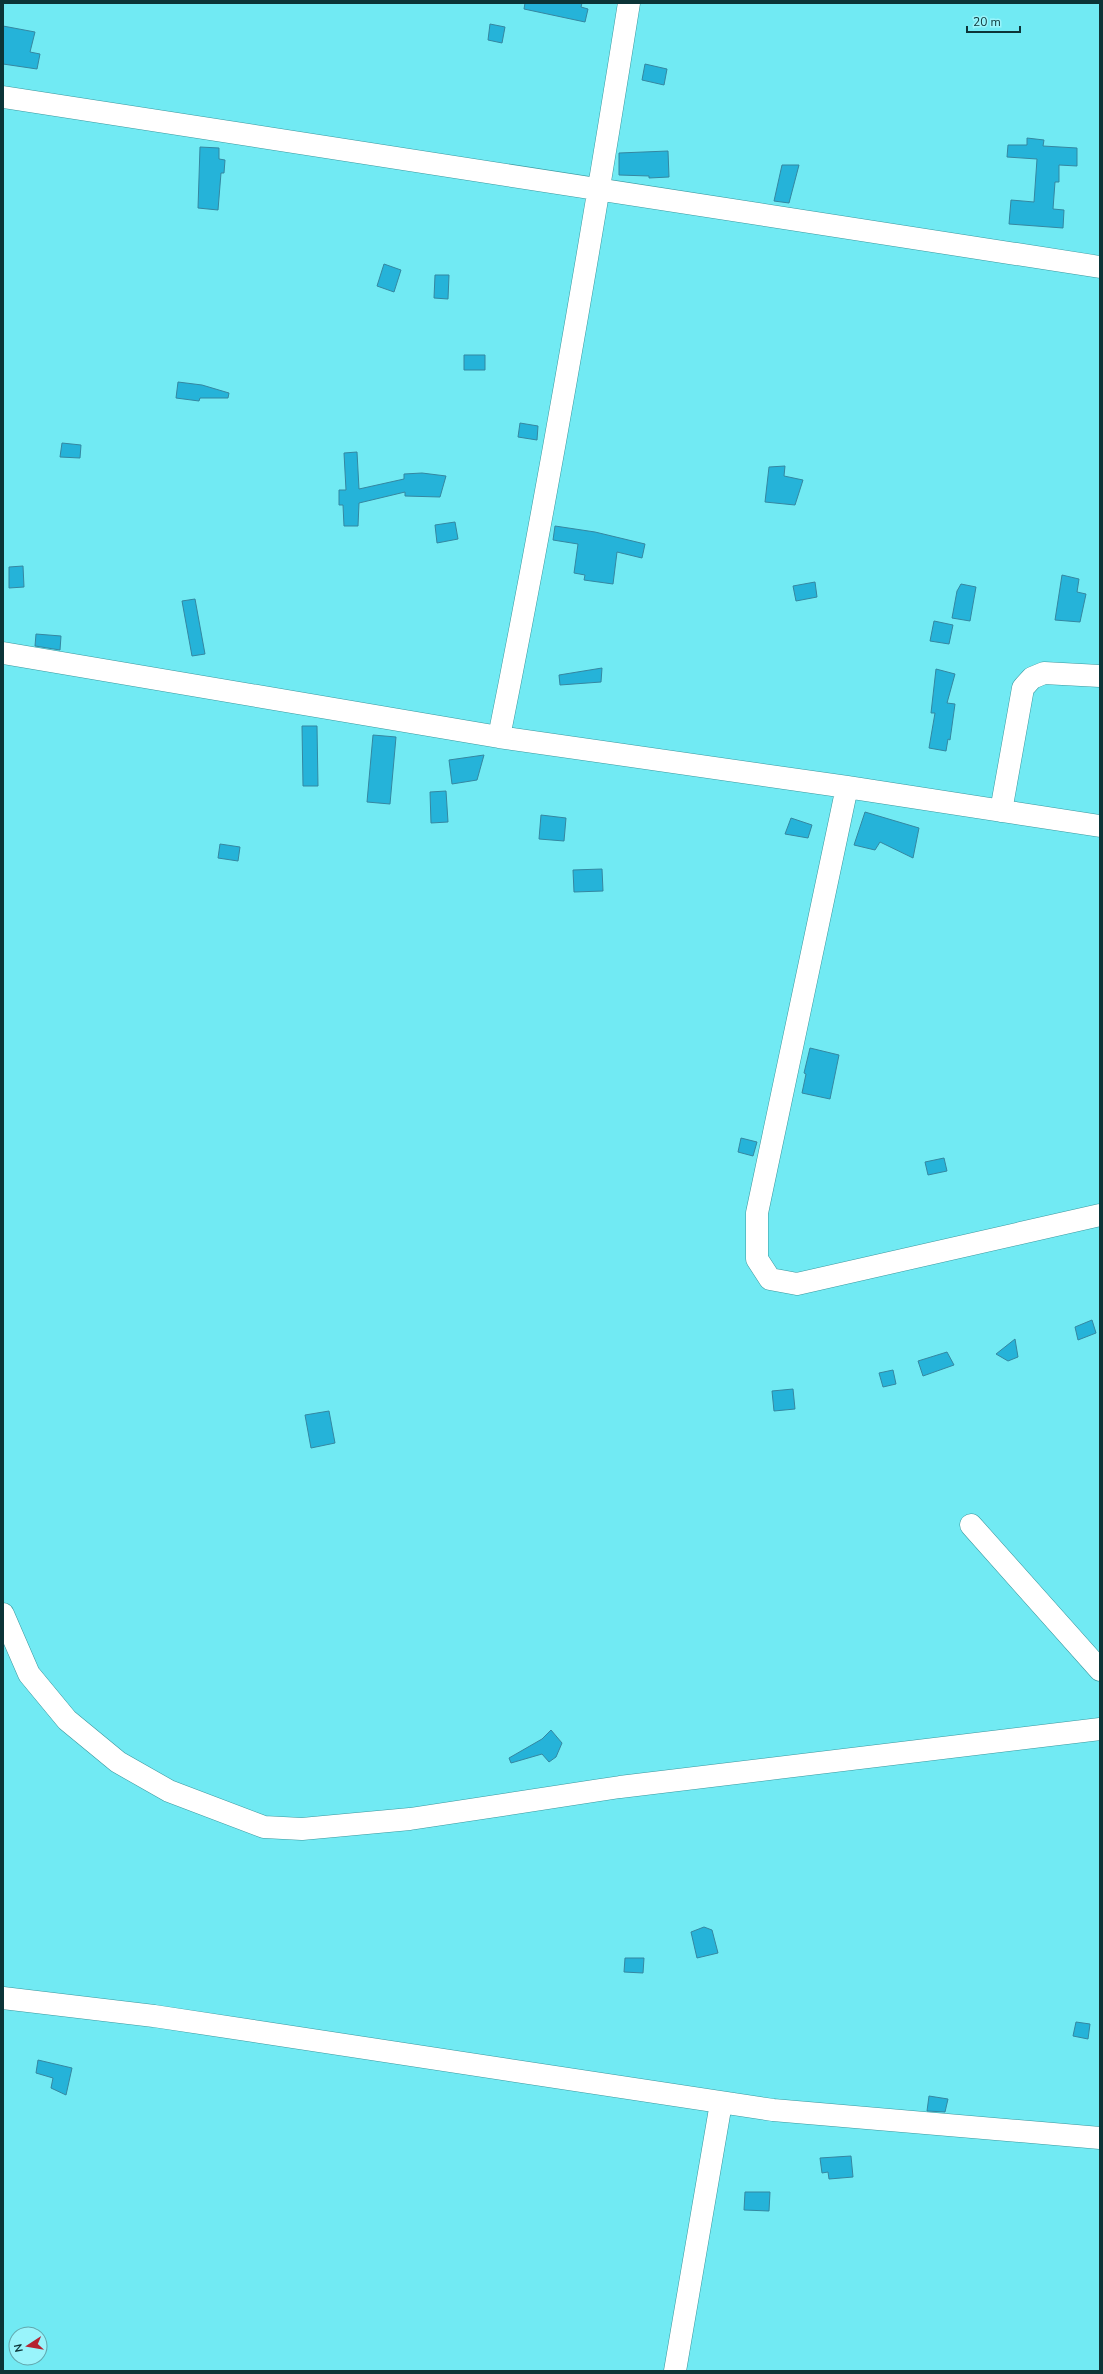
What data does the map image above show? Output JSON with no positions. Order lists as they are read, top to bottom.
{
  "scale_bar": "20 m",
  "north": "left"
}
